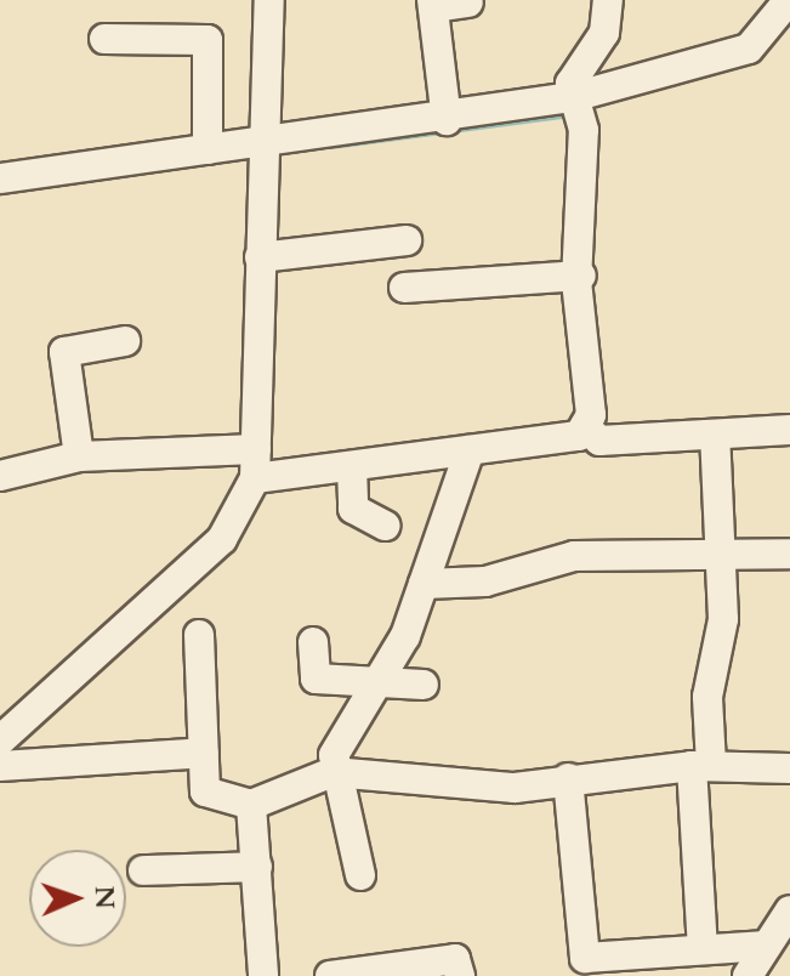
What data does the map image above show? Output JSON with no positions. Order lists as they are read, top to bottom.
{
  "north": "right"
}
